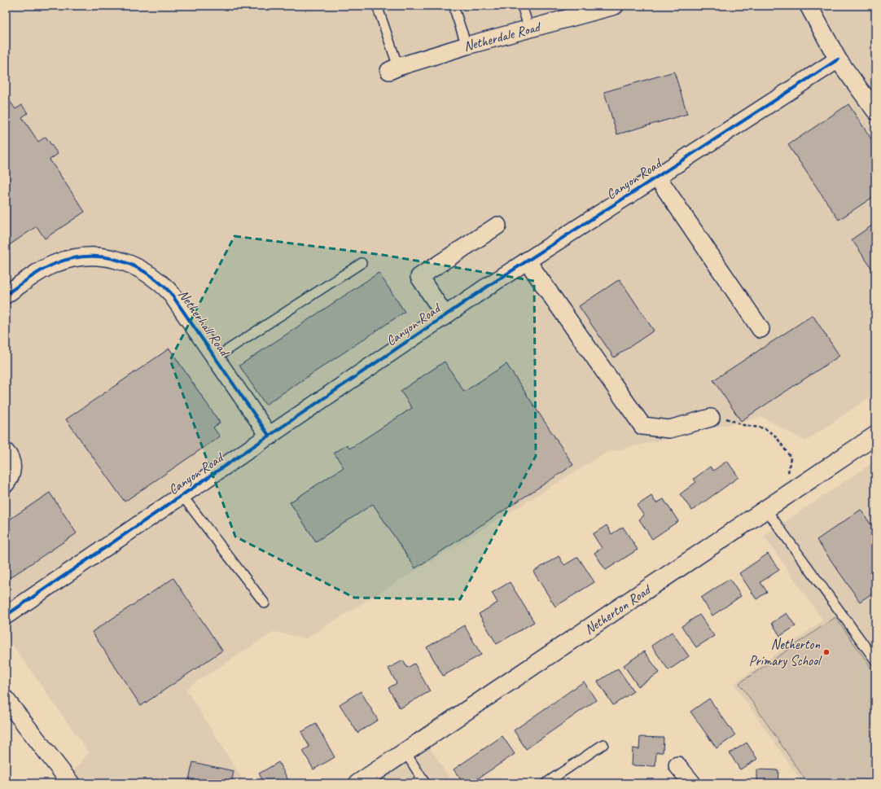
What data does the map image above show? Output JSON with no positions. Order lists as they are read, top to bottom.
{
  "streets": {
    "main road": ["Netherton Road"],
    "street": ["Netherdale Road", "Canyon Road", "Netherhall Road"]
  },
  "crossings": [
    ["Canyon Road", "Netherhall Road"]
  ],
  "places": ["Netherton Primary School"]
}
